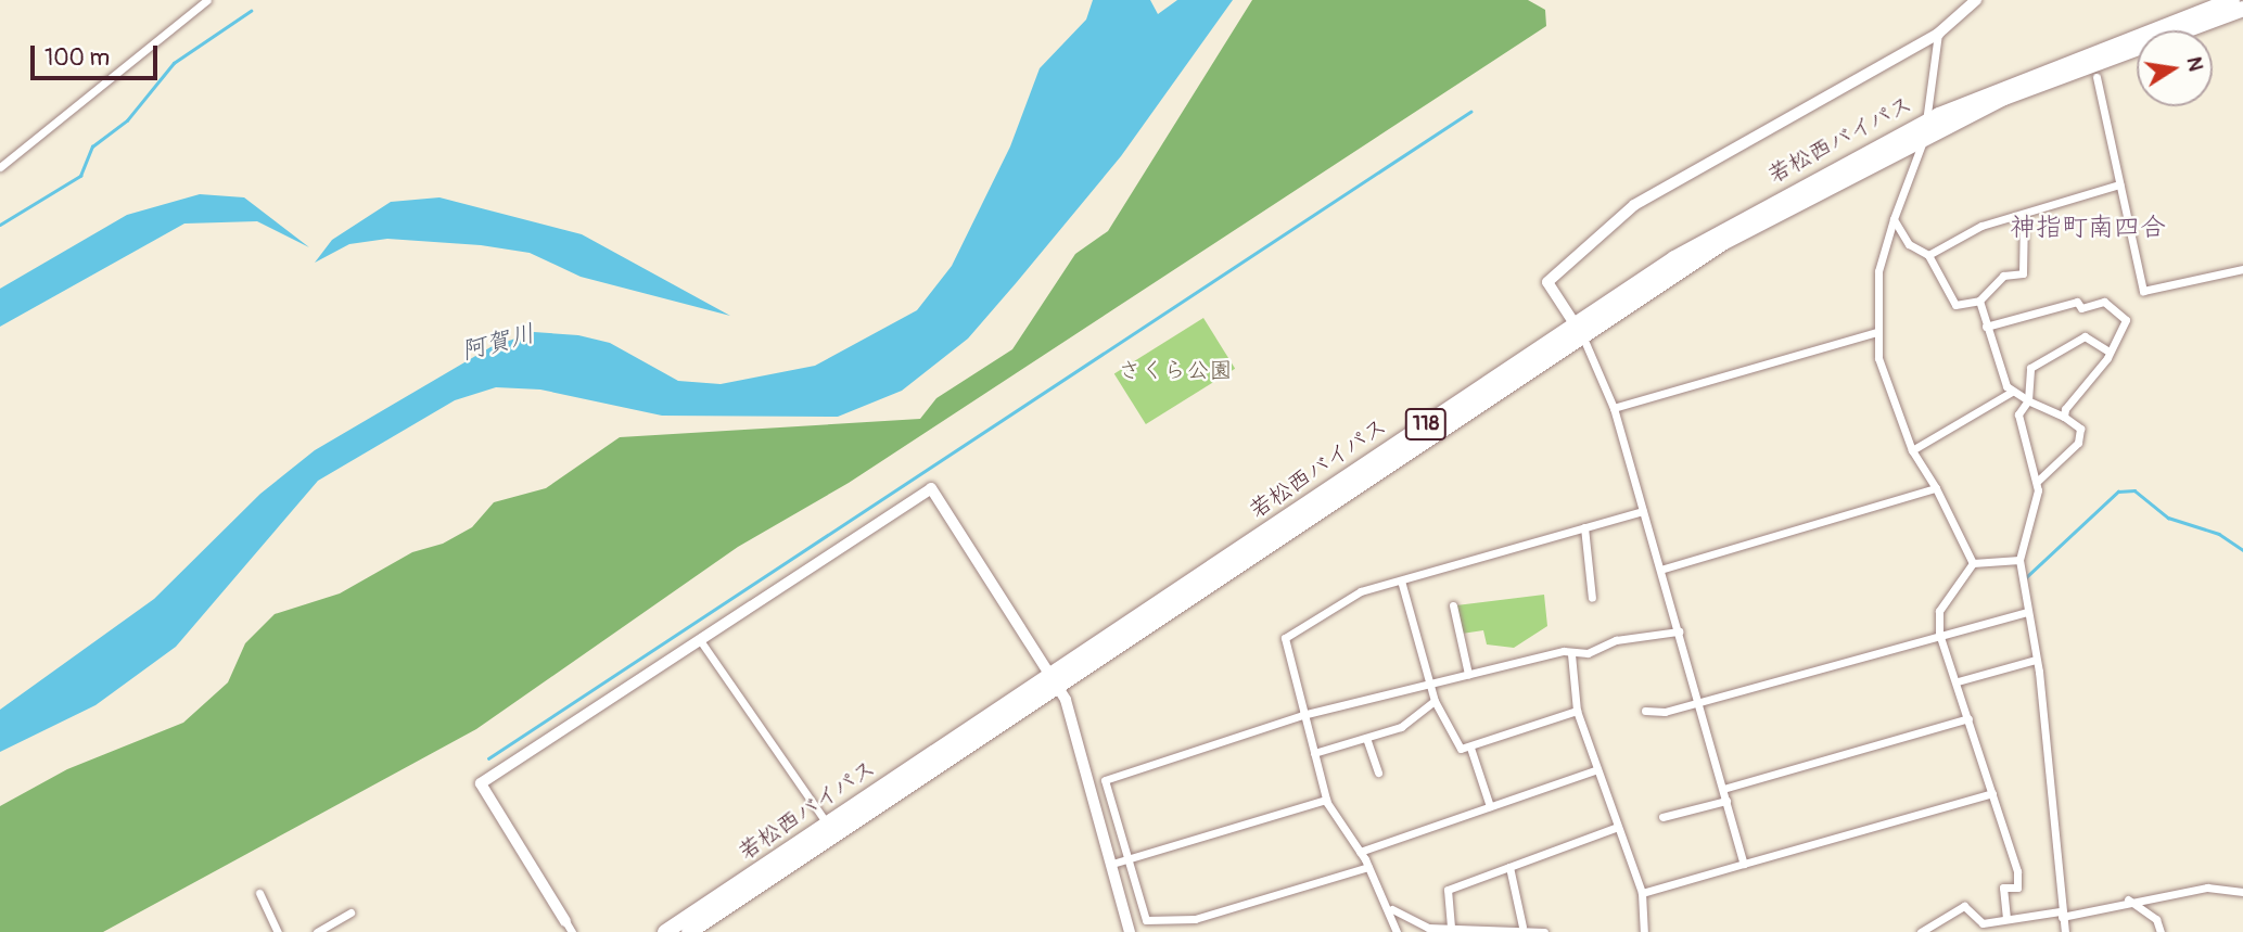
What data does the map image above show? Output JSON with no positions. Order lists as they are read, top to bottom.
{
  "streets": {
    "highway": ["若松西バイパス", "118"]
  },
  "districts": ["神指町南四合"],
  "water": ["阿賀川"],
  "parks": ["さくら公園"],
  "scale_bar": "100 m",
  "north": "right"
}
